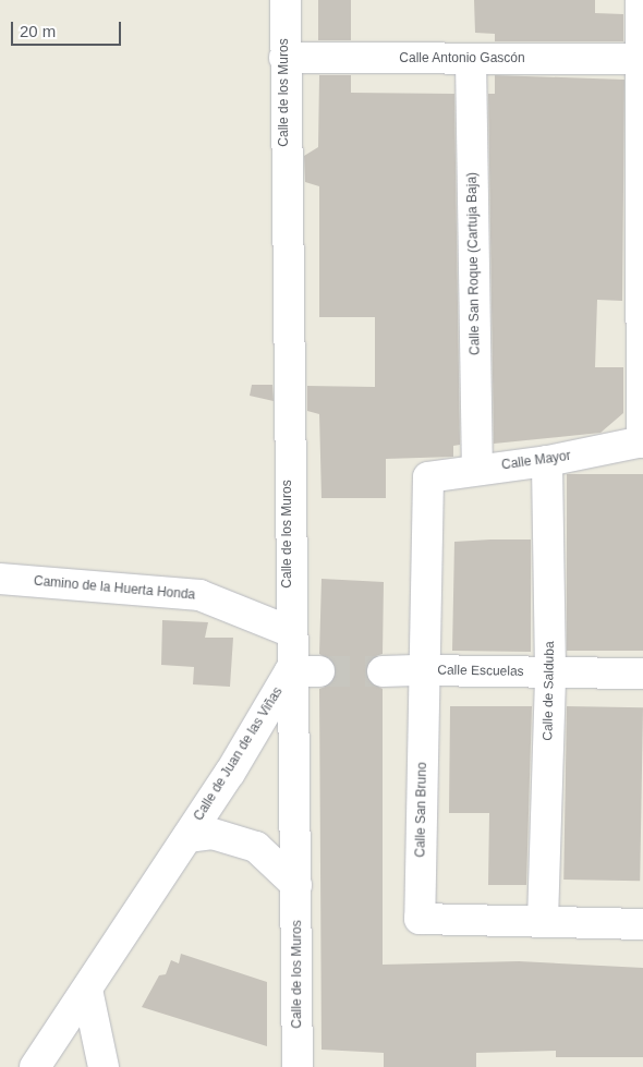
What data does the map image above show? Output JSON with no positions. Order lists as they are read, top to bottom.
{
  "streets": {
    "street": [
      "Calle Antonio Gascón",
      "Calle de los Muros",
      "Calle San Roque (Cartuja Baja)",
      "Calle Mayor",
      "Camino de la Huerta Honda",
      "Calle Escuelas",
      "Calle de Salduba",
      "Calle de Juan de las Viñas",
      "Calle San Bruno"
    ]
  },
  "crossings": [
    ["Calle Antonio Gascón", "Calle de los Muros"],
    ["Calle Antonio Gascón", "Calle San Roque (Cartuja Baja)"],
    ["Calle de los Muros", "Camino de la Huerta Honda"],
    ["Calle de los Muros", "Calle de Juan de las Viñas"],
    ["Calle San Roque (Cartuja Baja)", "Calle Mayor"],
    ["Calle Mayor", "Calle de Salduba"],
    ["Calle Mayor", "Calle San Bruno"],
    ["Calle Escuelas", "Calle de Salduba"],
    ["Calle Escuelas", "Calle San Bruno"],
    ["Calle de Salduba", "Calle San Bruno"]
  ],
  "scale_bar": "20 m"
}
